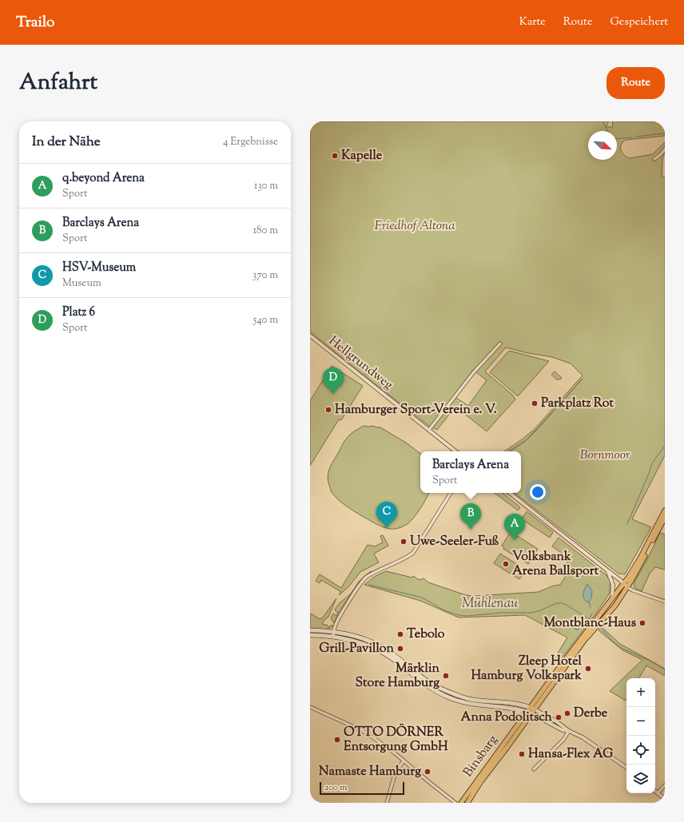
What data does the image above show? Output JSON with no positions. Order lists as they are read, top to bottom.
{
  "streets": {
    "main road": ["Binsbarg"],
    "street": ["Hellgrundweg"]
  },
  "water": ["Mühlenau"],
  "parks": ["Friedhof Altona", "Bornmoor"],
  "places": [
    "Kapelle",
    "Parkplatz Rot",
    "Hamburger Sport-Verein e. V.",
    "Uwe-Seeler-Fuß",
    "Volksbank Arena Ballsport",
    "Montblanc-Haus",
    "Tebolo",
    "Grill-Pavillon",
    "Zleep Hotel Hamburg Volkspark",
    "Märklin Store Hamburg",
    "Derbe",
    "Anna Podolitsch",
    "OTTO DÖRNER Entsorgung GmbH",
    "Hansa-Flex AG",
    "Namaste Hamburg"
  ],
  "scale_bar": "200 m",
  "north": "bottom right",
  "page": {
    "header": "Trailo",
    "nav": ["Karte", "Route", "Gespeichert"],
    "title": "Anfahrt",
    "buttons": "Route",
    "heading": ["In der Nähe", "4 Ergebnisse"],
    "list": [
      {
        "mark": "A",
        "name": "q.beyond Arena",
        "note": "Sport",
        "value": "130 m"
      },
      {
        "mark": "B",
        "name": "Barclays Arena",
        "note": "Sport",
        "value": "180 m"
      },
      {
        "mark": "C",
        "name": "HSV-Museum",
        "note": "Museum",
        "value": "370 m"
      },
      {
        "mark": "D",
        "name": "Platz 6",
        "note": "Sport",
        "value": "540 m"
      }
    ],
    "pins": [
      "D",
      "C",
      "B",
      "A"
    ],
    "popup": ["Barclays Arena", "Sport"],
    "map_buttons": ["+", "−"],
    "scale": "200 m"
  }
}
